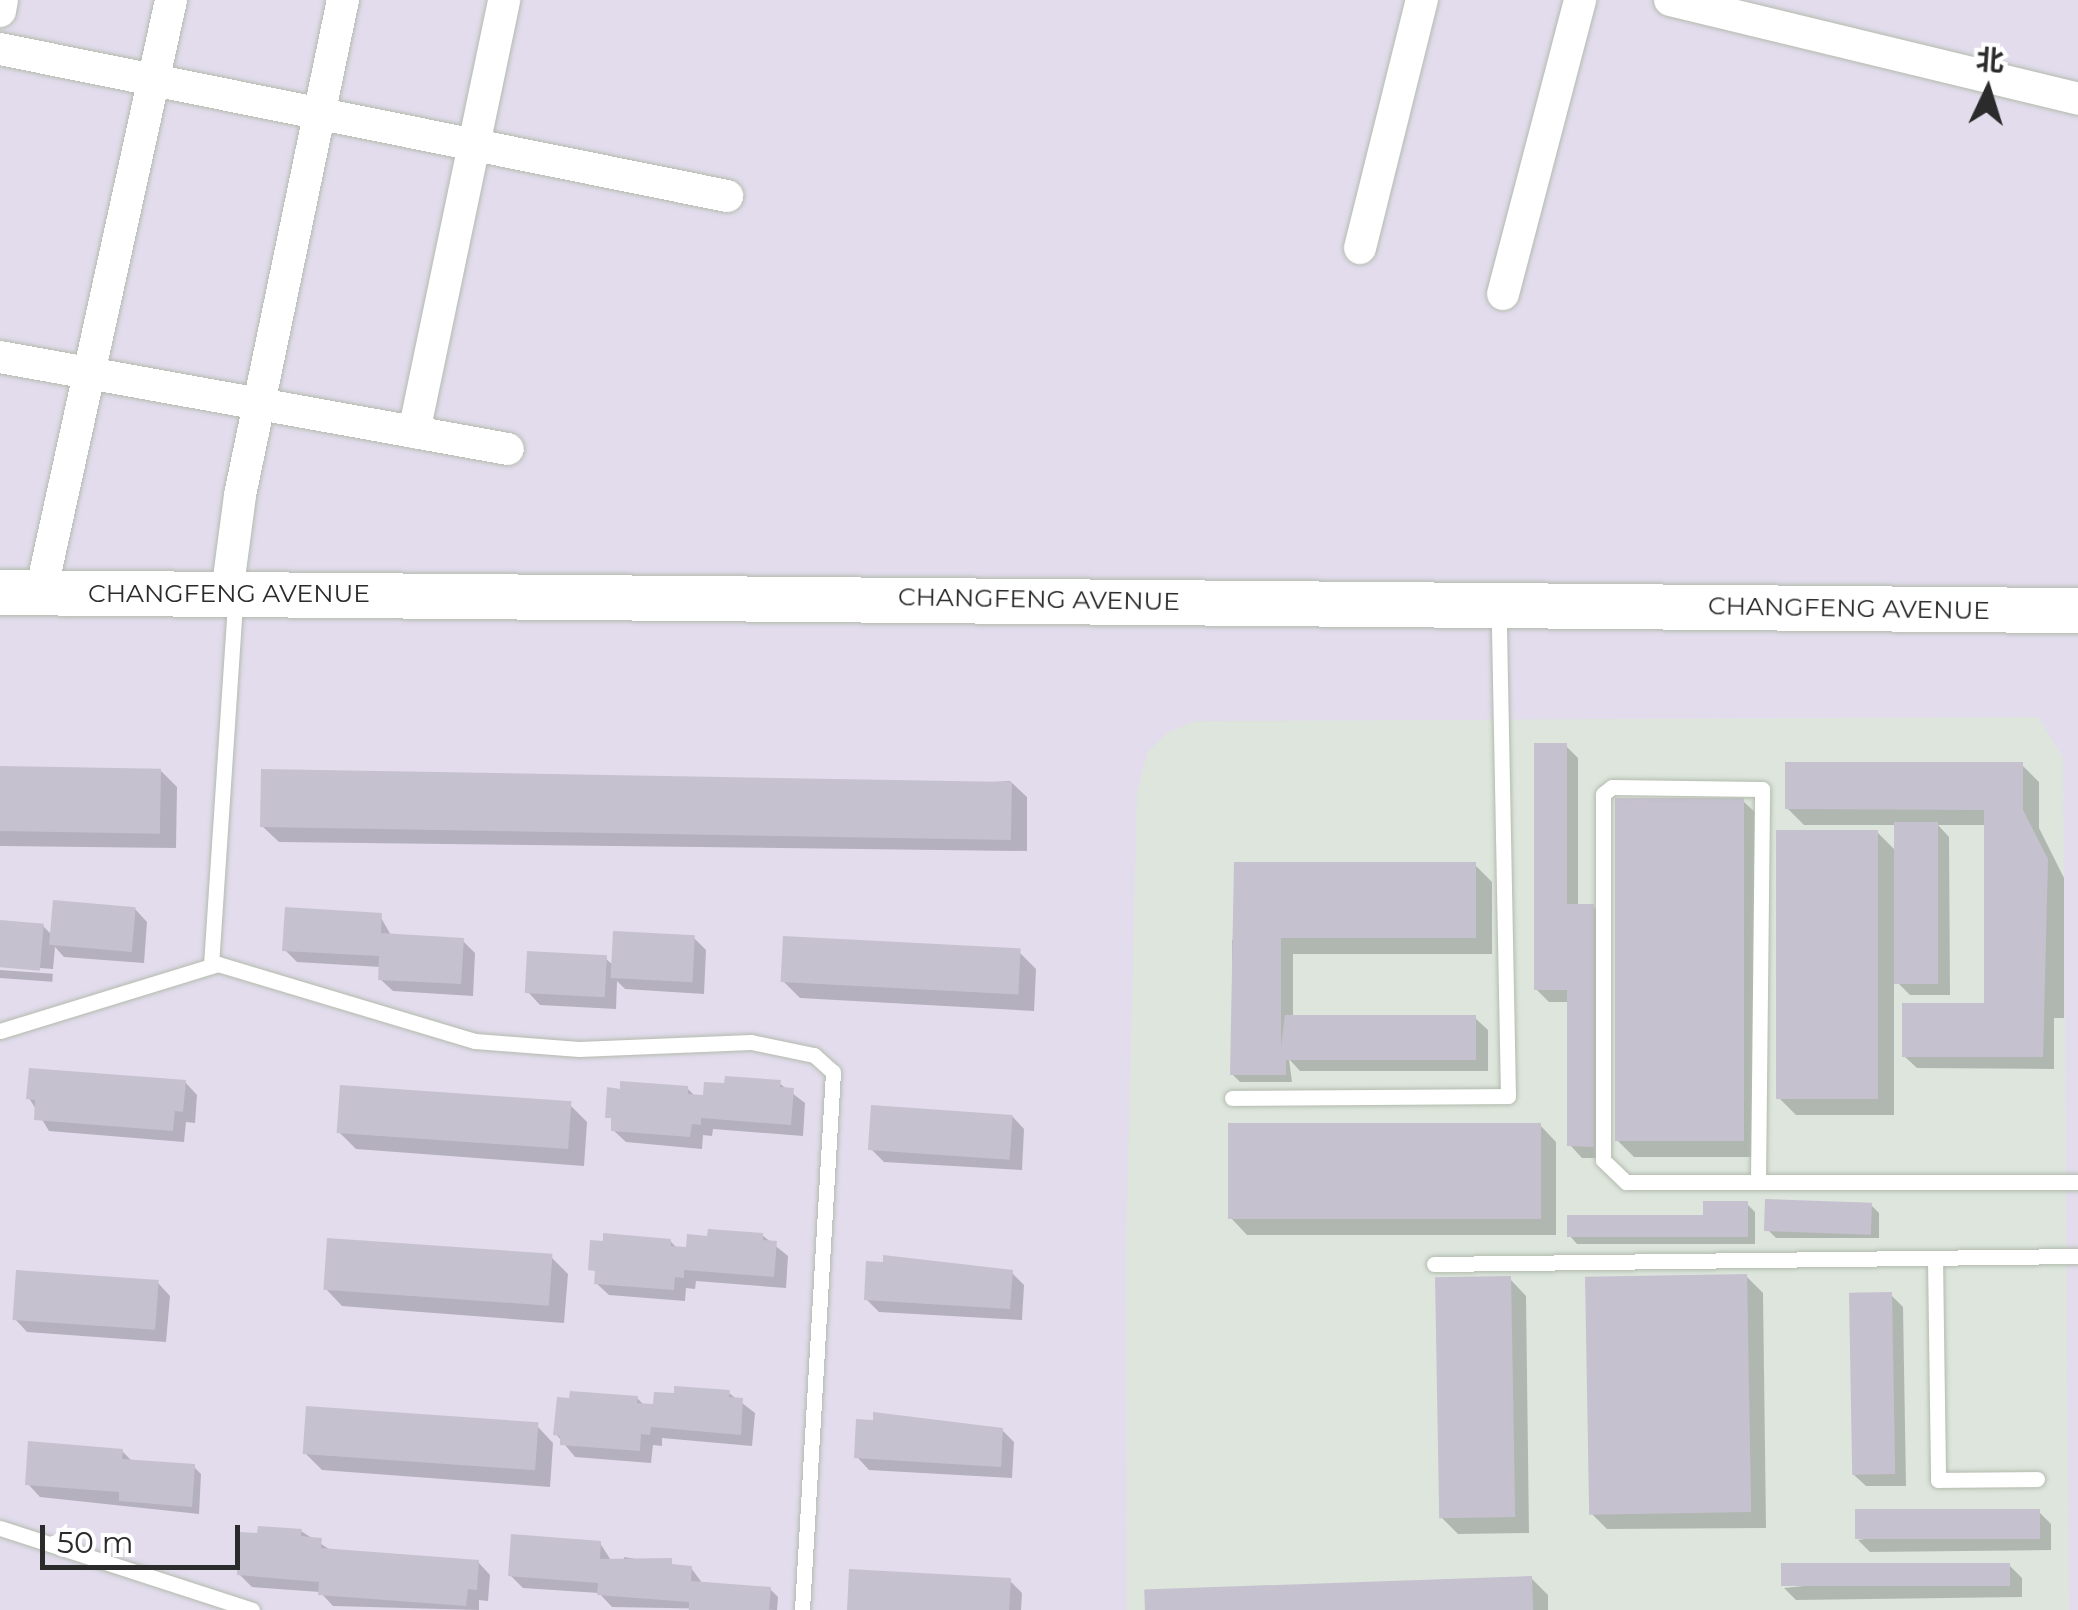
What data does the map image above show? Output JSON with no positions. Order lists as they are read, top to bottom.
{
  "streets": {
    "main road": ["CHANGFENG AVENUE"]
  },
  "scale_bar": "50 m",
  "north": "top"
}
